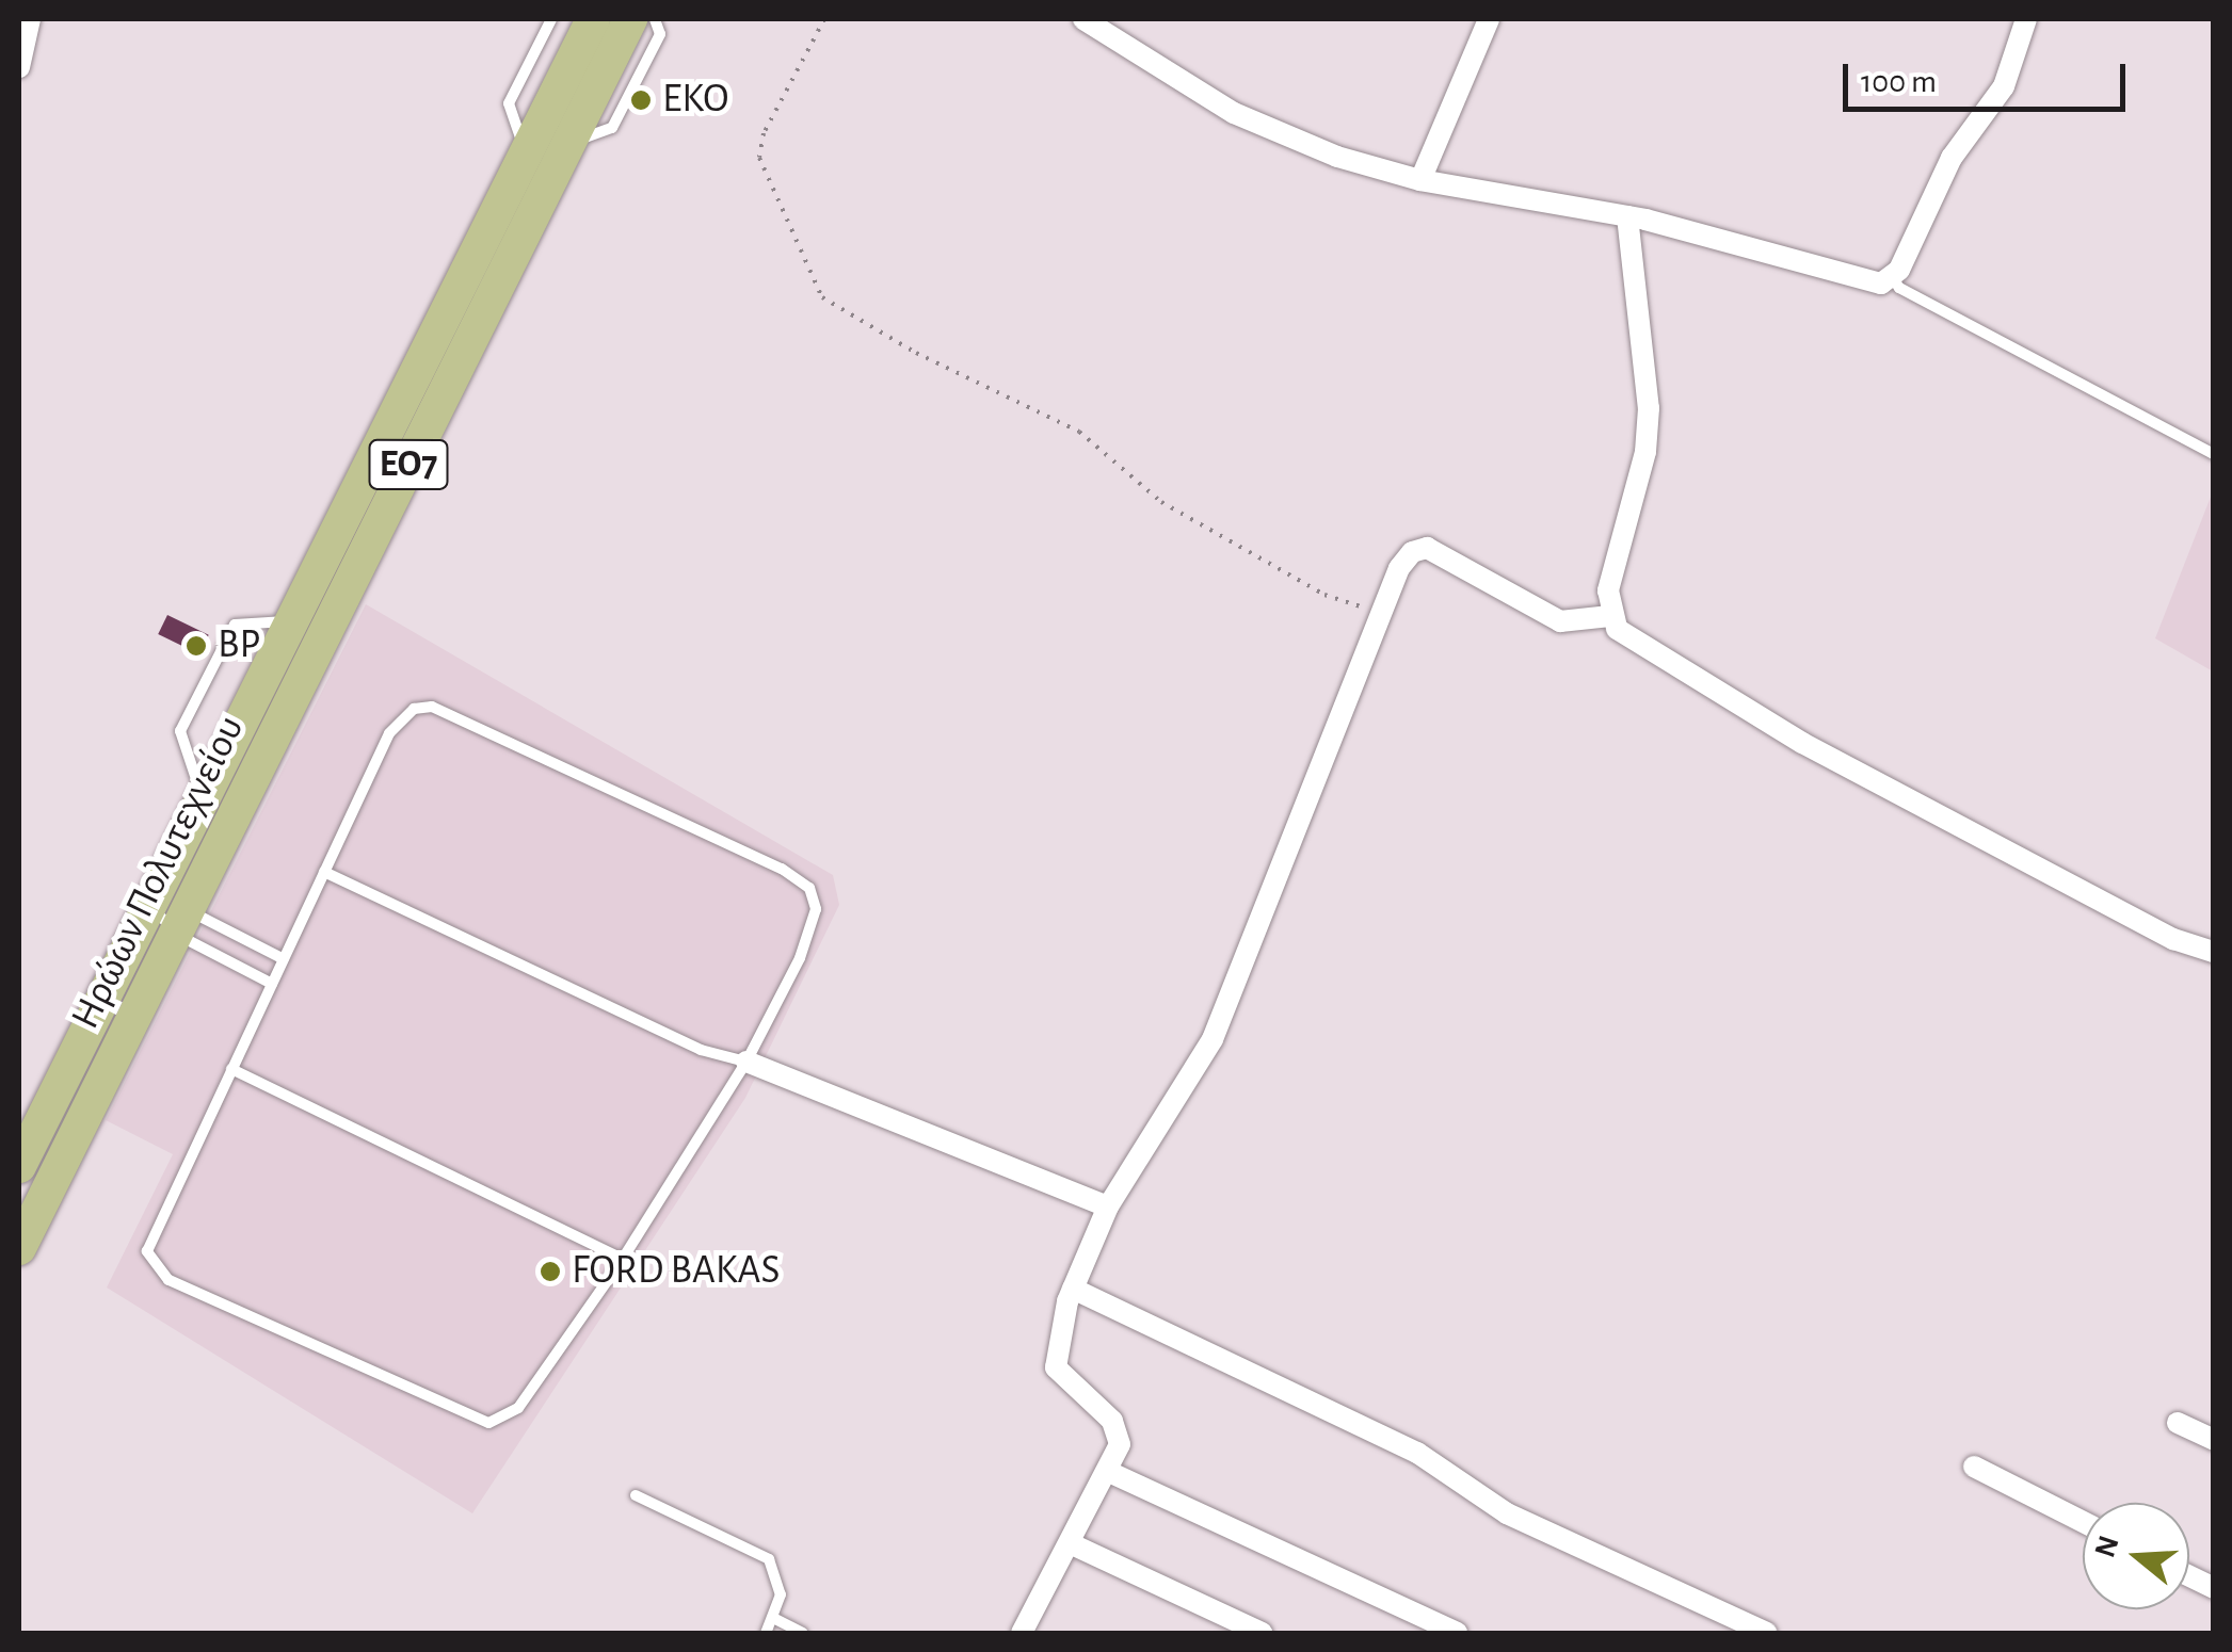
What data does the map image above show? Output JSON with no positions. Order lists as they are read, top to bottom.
{
  "streets": {
    "main road": ["ΕΟ7", "Ηρώων Πολυτεχνείου"]
  },
  "places": ["EKO", "BP", "FORD BAKAS"],
  "scale_bar": "100 m",
  "north": "left"
}
